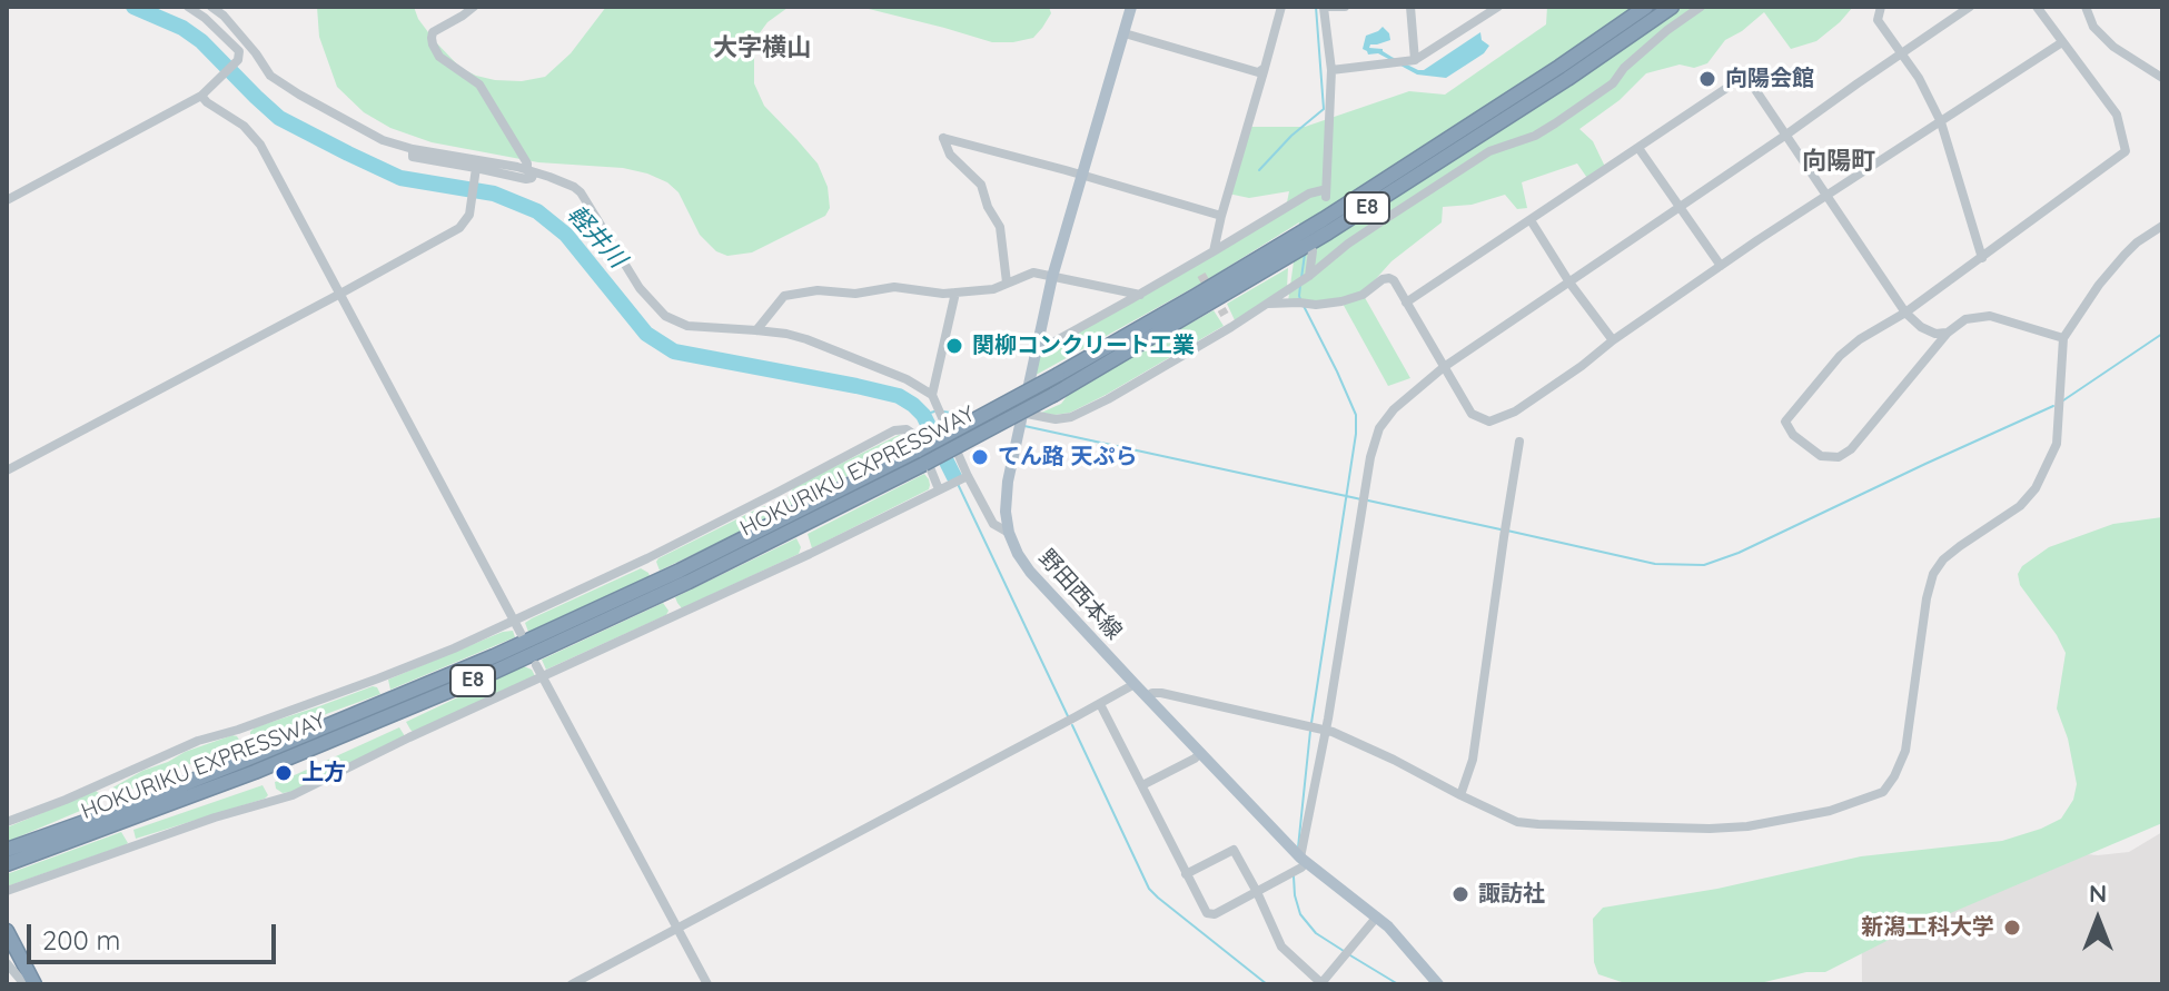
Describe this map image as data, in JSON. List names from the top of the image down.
{
  "streets": {
    "highway": ["E8", "HOKURIKU EXPRESSWAY"],
    "main road": ["野田西本線"]
  },
  "districts": ["大字横山", "向陽町"],
  "water": ["軽井川"],
  "places": [
    "向陽会館",
    "関柳コンクリート工業",
    "てん路 天ぷら",
    "上方",
    "諏訪社",
    "新潟工科大学"
  ],
  "scale_bar": "200 m",
  "north": "top"
}
